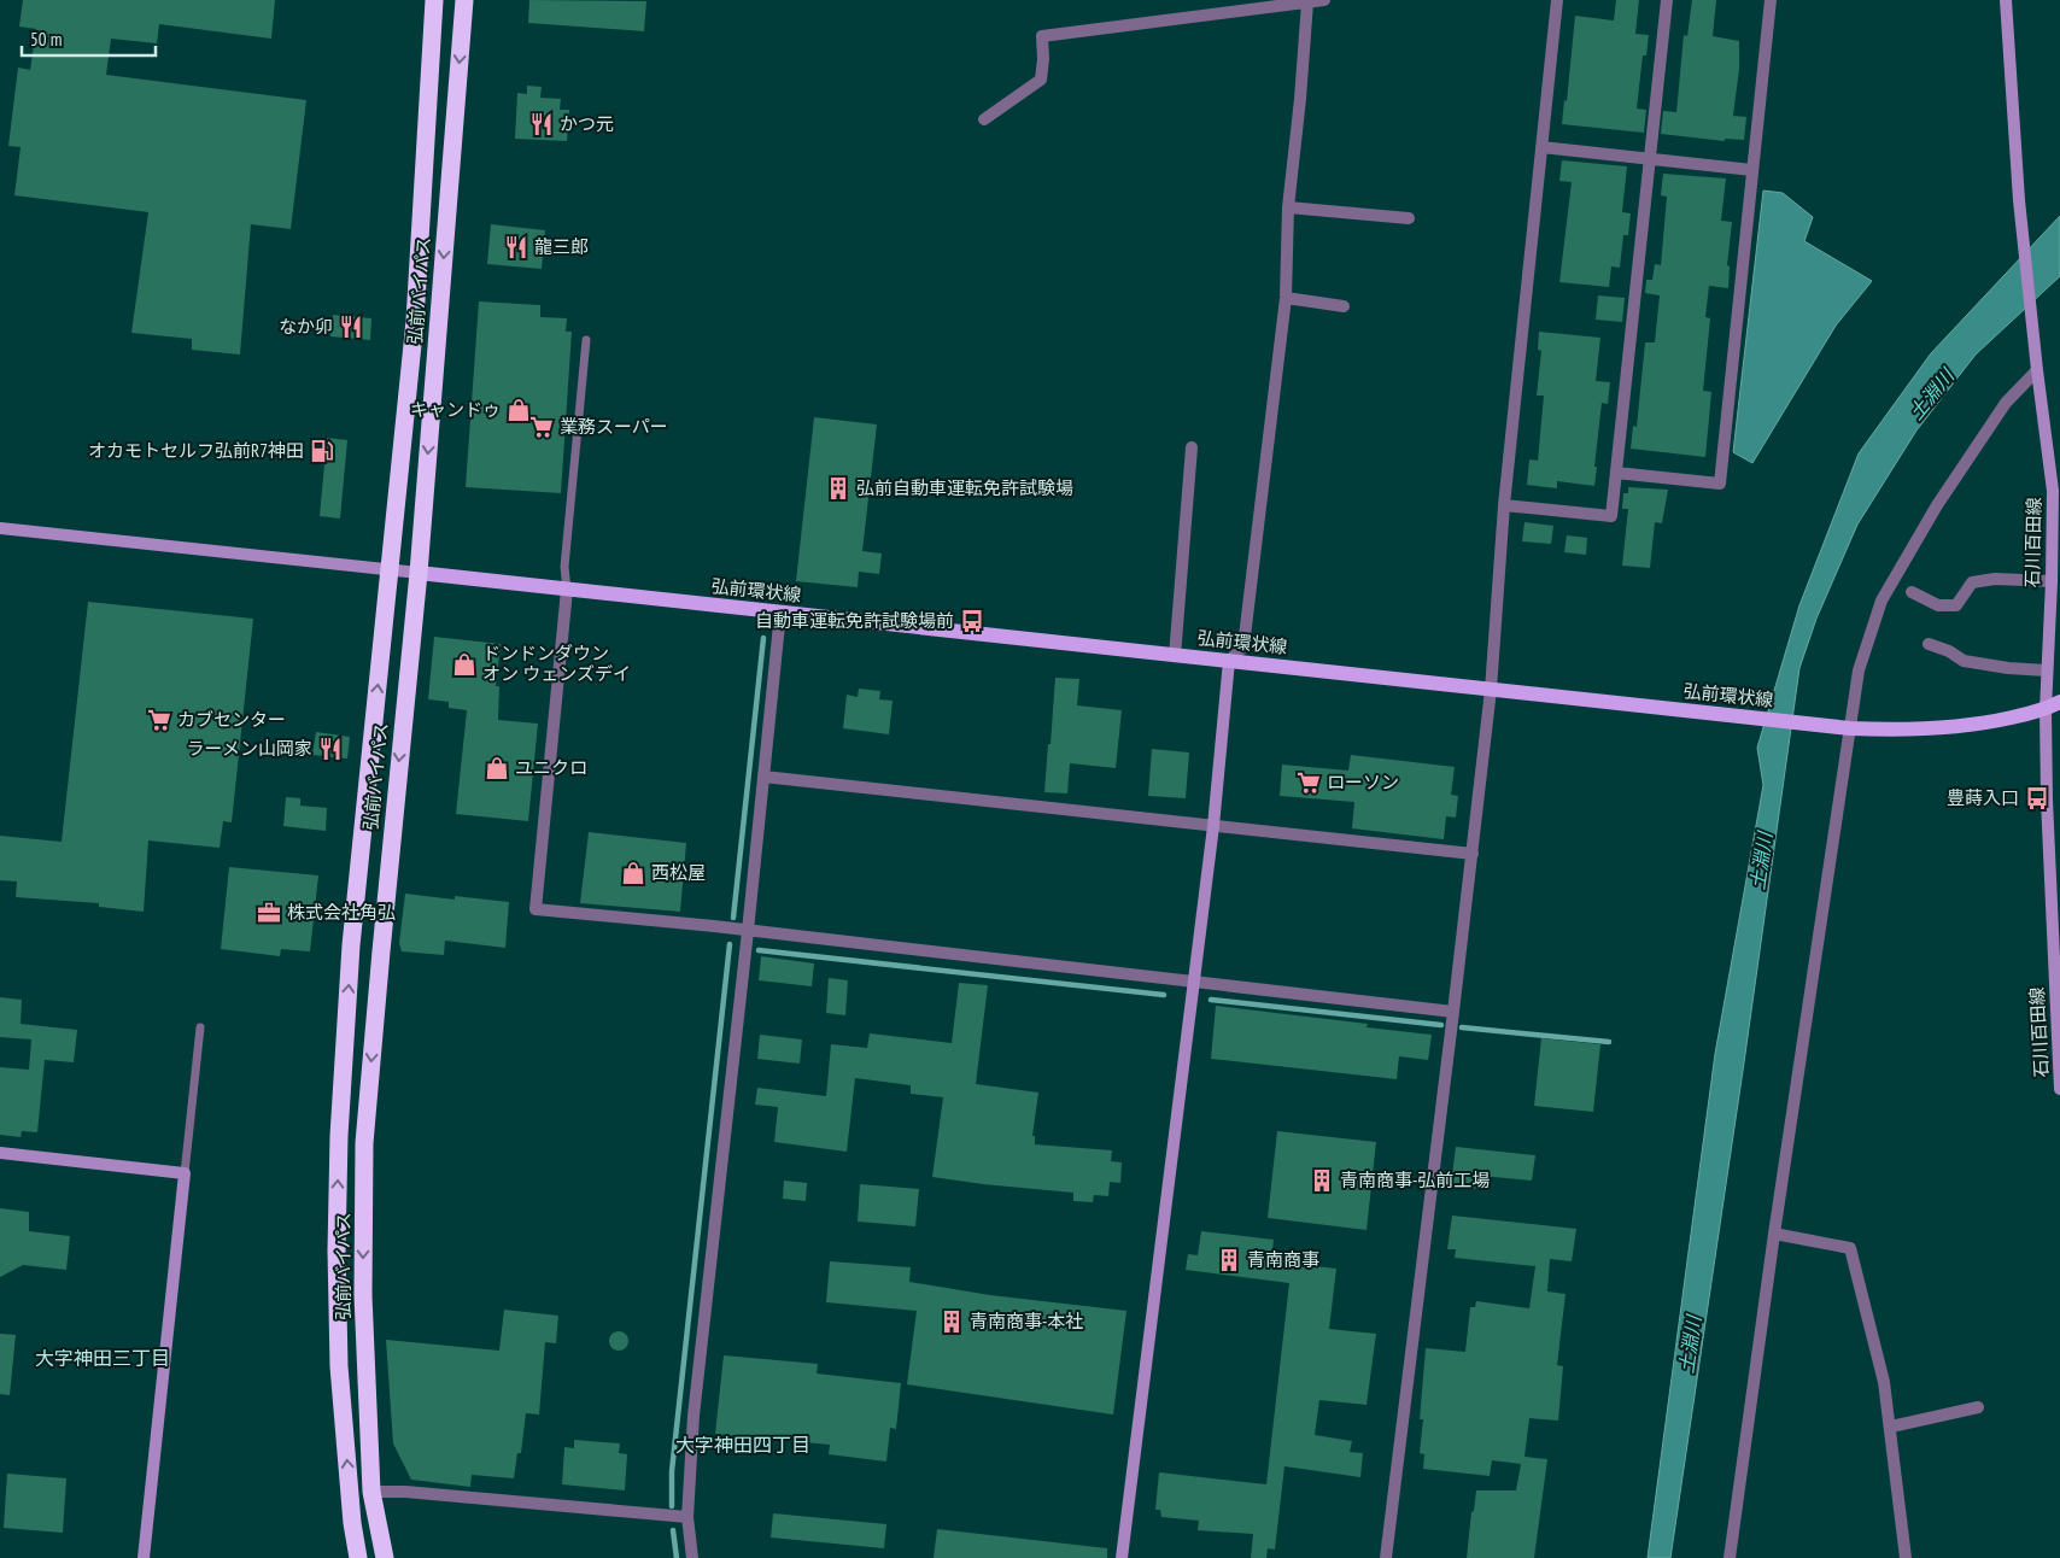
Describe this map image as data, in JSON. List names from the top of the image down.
{
  "streets": {
    "highway": ["弘前バイパス"],
    "main road": ["弘前環状線"],
    "street": ["石川百田線"]
  },
  "crossings": [
    ["弘前バイパス", "弘前環状線"],
    ["石川百田線", "弘前環状線"]
  ],
  "districts": ["大字神田三丁目", "大字神田四丁目"],
  "water": ["土淵川"],
  "places": {
    "restaurant": [
      "かつ元",
      "龍三郎",
      "なか卯",
      "ラーメン山岡家"
    ],
    "shop": [
      "キャンドゥ",
      "ドンドンダウン オン ウェンズデイ",
      "ユニクロ",
      "西松屋"
    ],
    "supermarket": ["業務スーパー", "カブセンター", "ローソン"],
    "fuel station": ["オカモトセルフ弘前R7神田"],
    "building": [
      "弘前自動車運転免許試験場",
      "青南商事-弘前工場",
      "青南商事",
      "青南商事-本社"
    ],
    "bus stop": ["自動車運転免許試験場前", "豊蒔入口"],
    "office": ["株式会社角弘"]
  },
  "scale_bar": "50 m"
}
